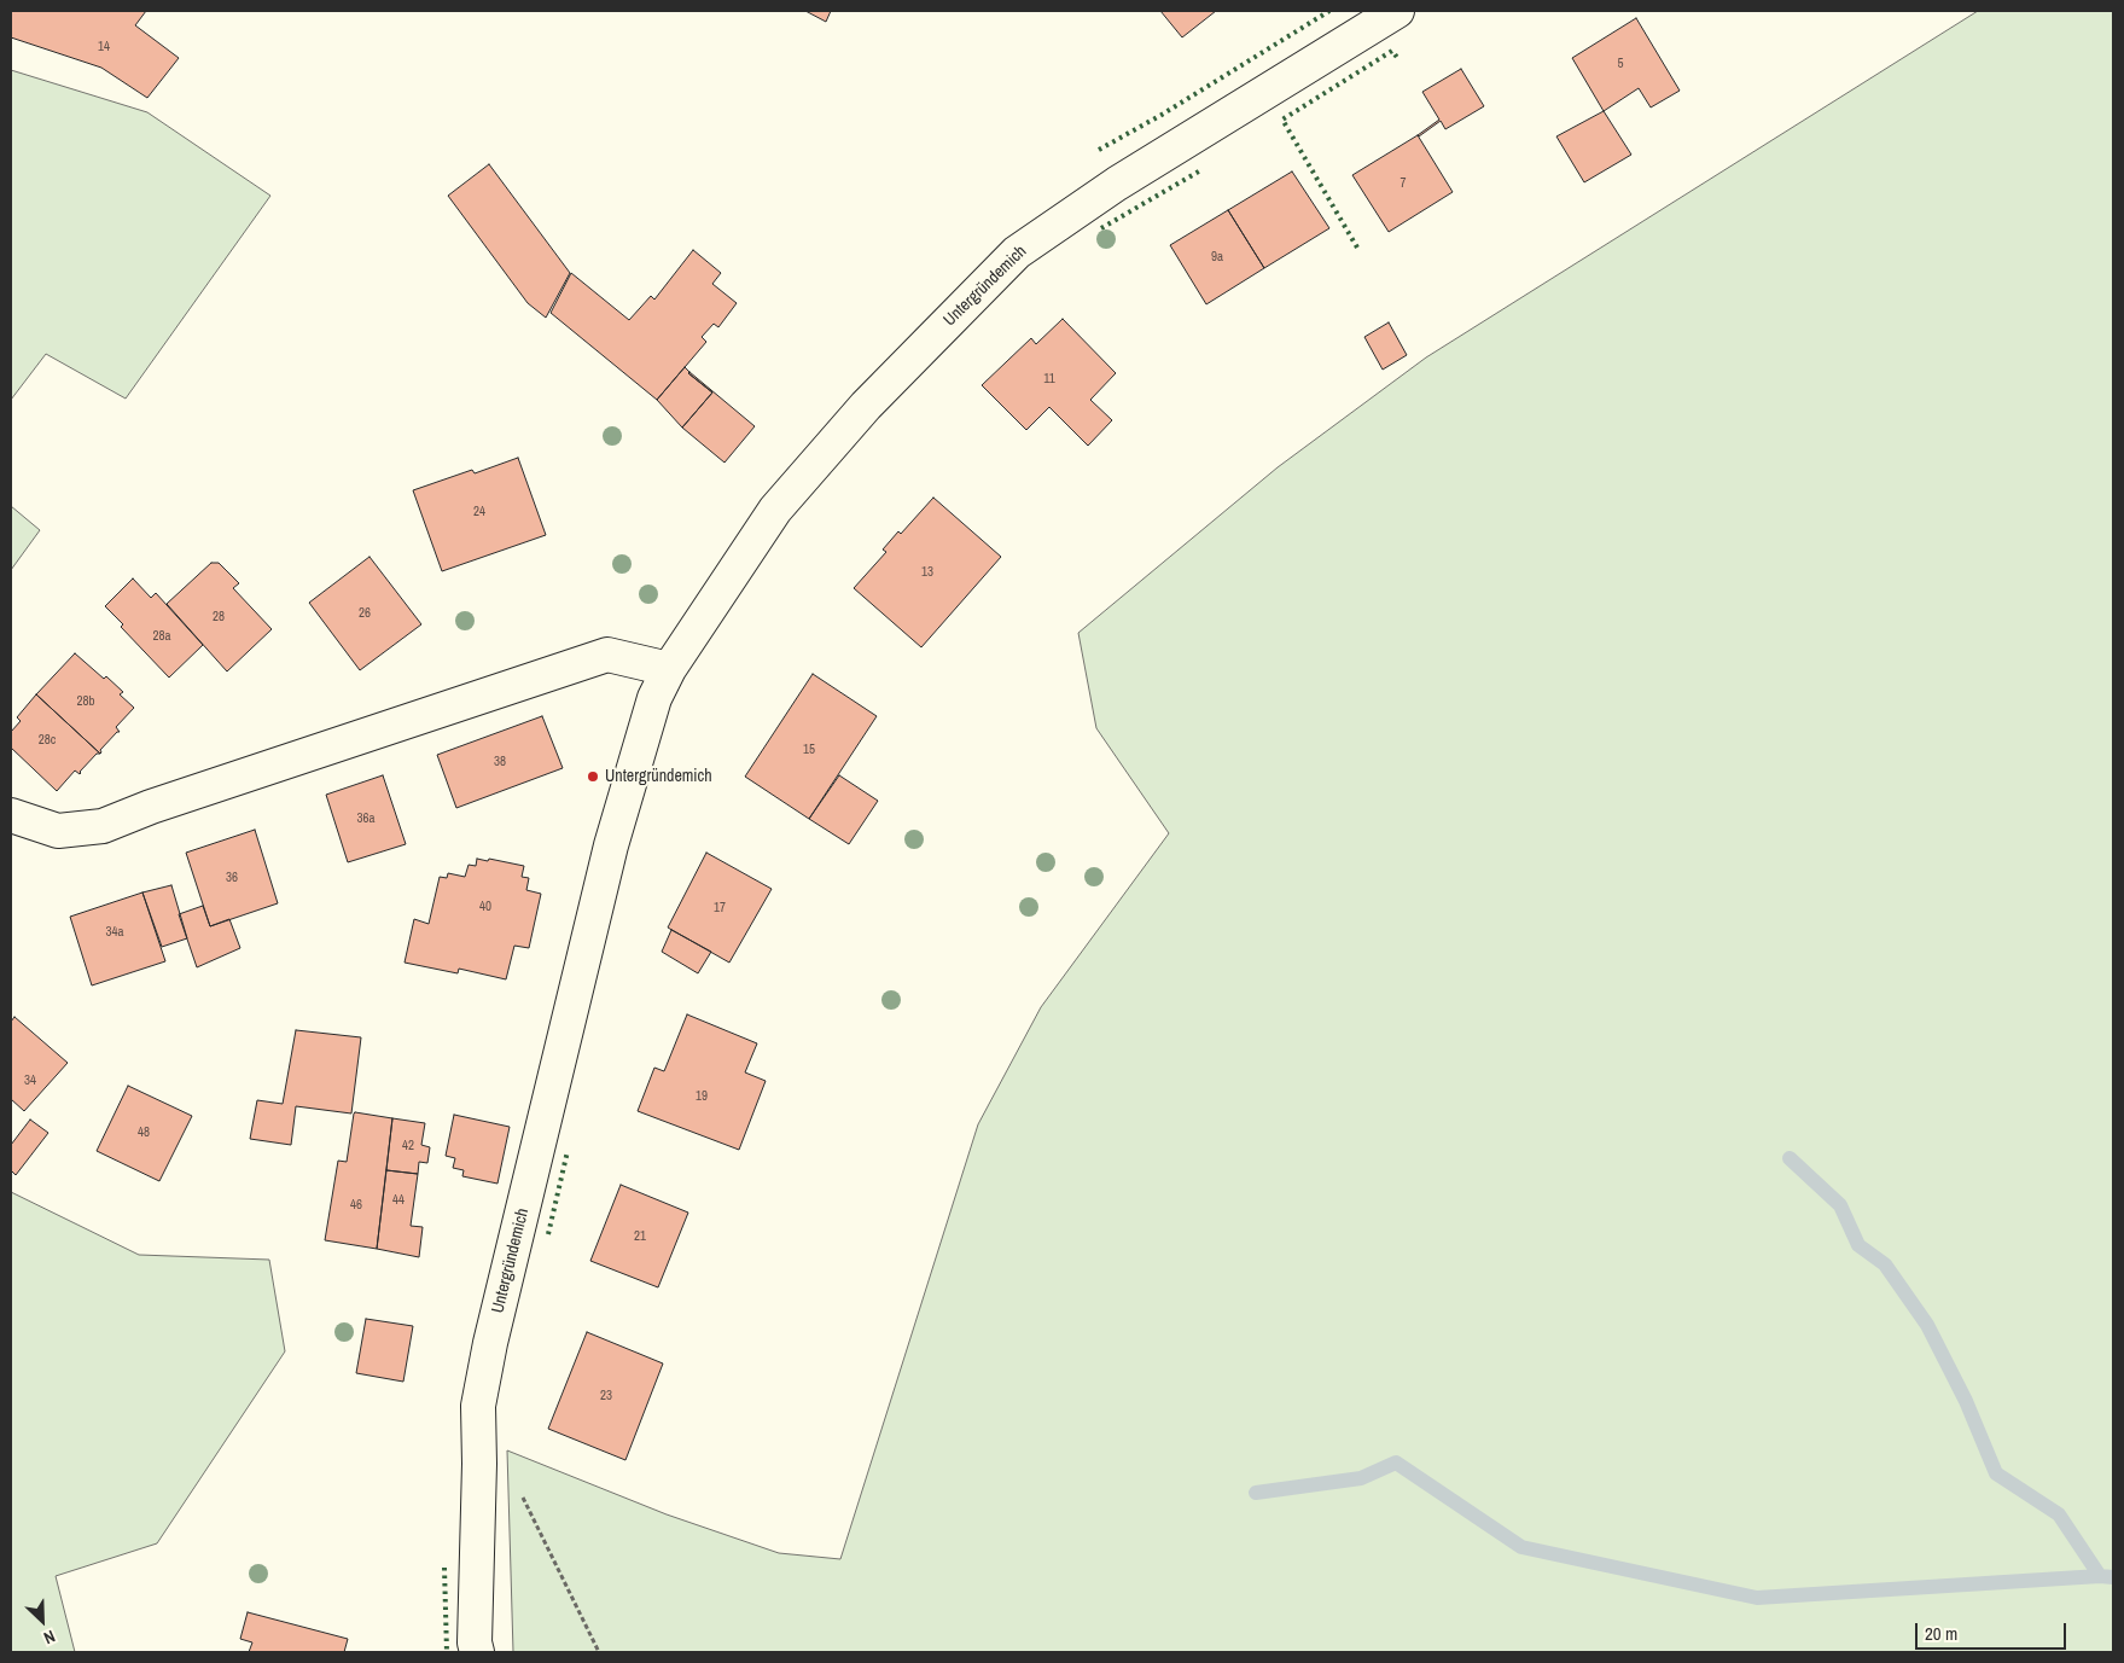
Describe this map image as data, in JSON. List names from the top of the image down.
{
  "streets": {
    "street": ["Untergründemich"]
  },
  "places": ["Untergründemich"],
  "house_numbers": [
    "14",
    "5",
    "7",
    "9a",
    "11",
    "24",
    "13",
    "26",
    "28",
    "28a",
    "28b",
    "28c",
    "15",
    "38",
    "36a",
    "36",
    "40",
    "17",
    "34a",
    "34",
    "19",
    "48",
    "42",
    "44",
    "46",
    "21",
    "23"
  ],
  "scale_bar": "20 m",
  "north": "bottom right"
}
